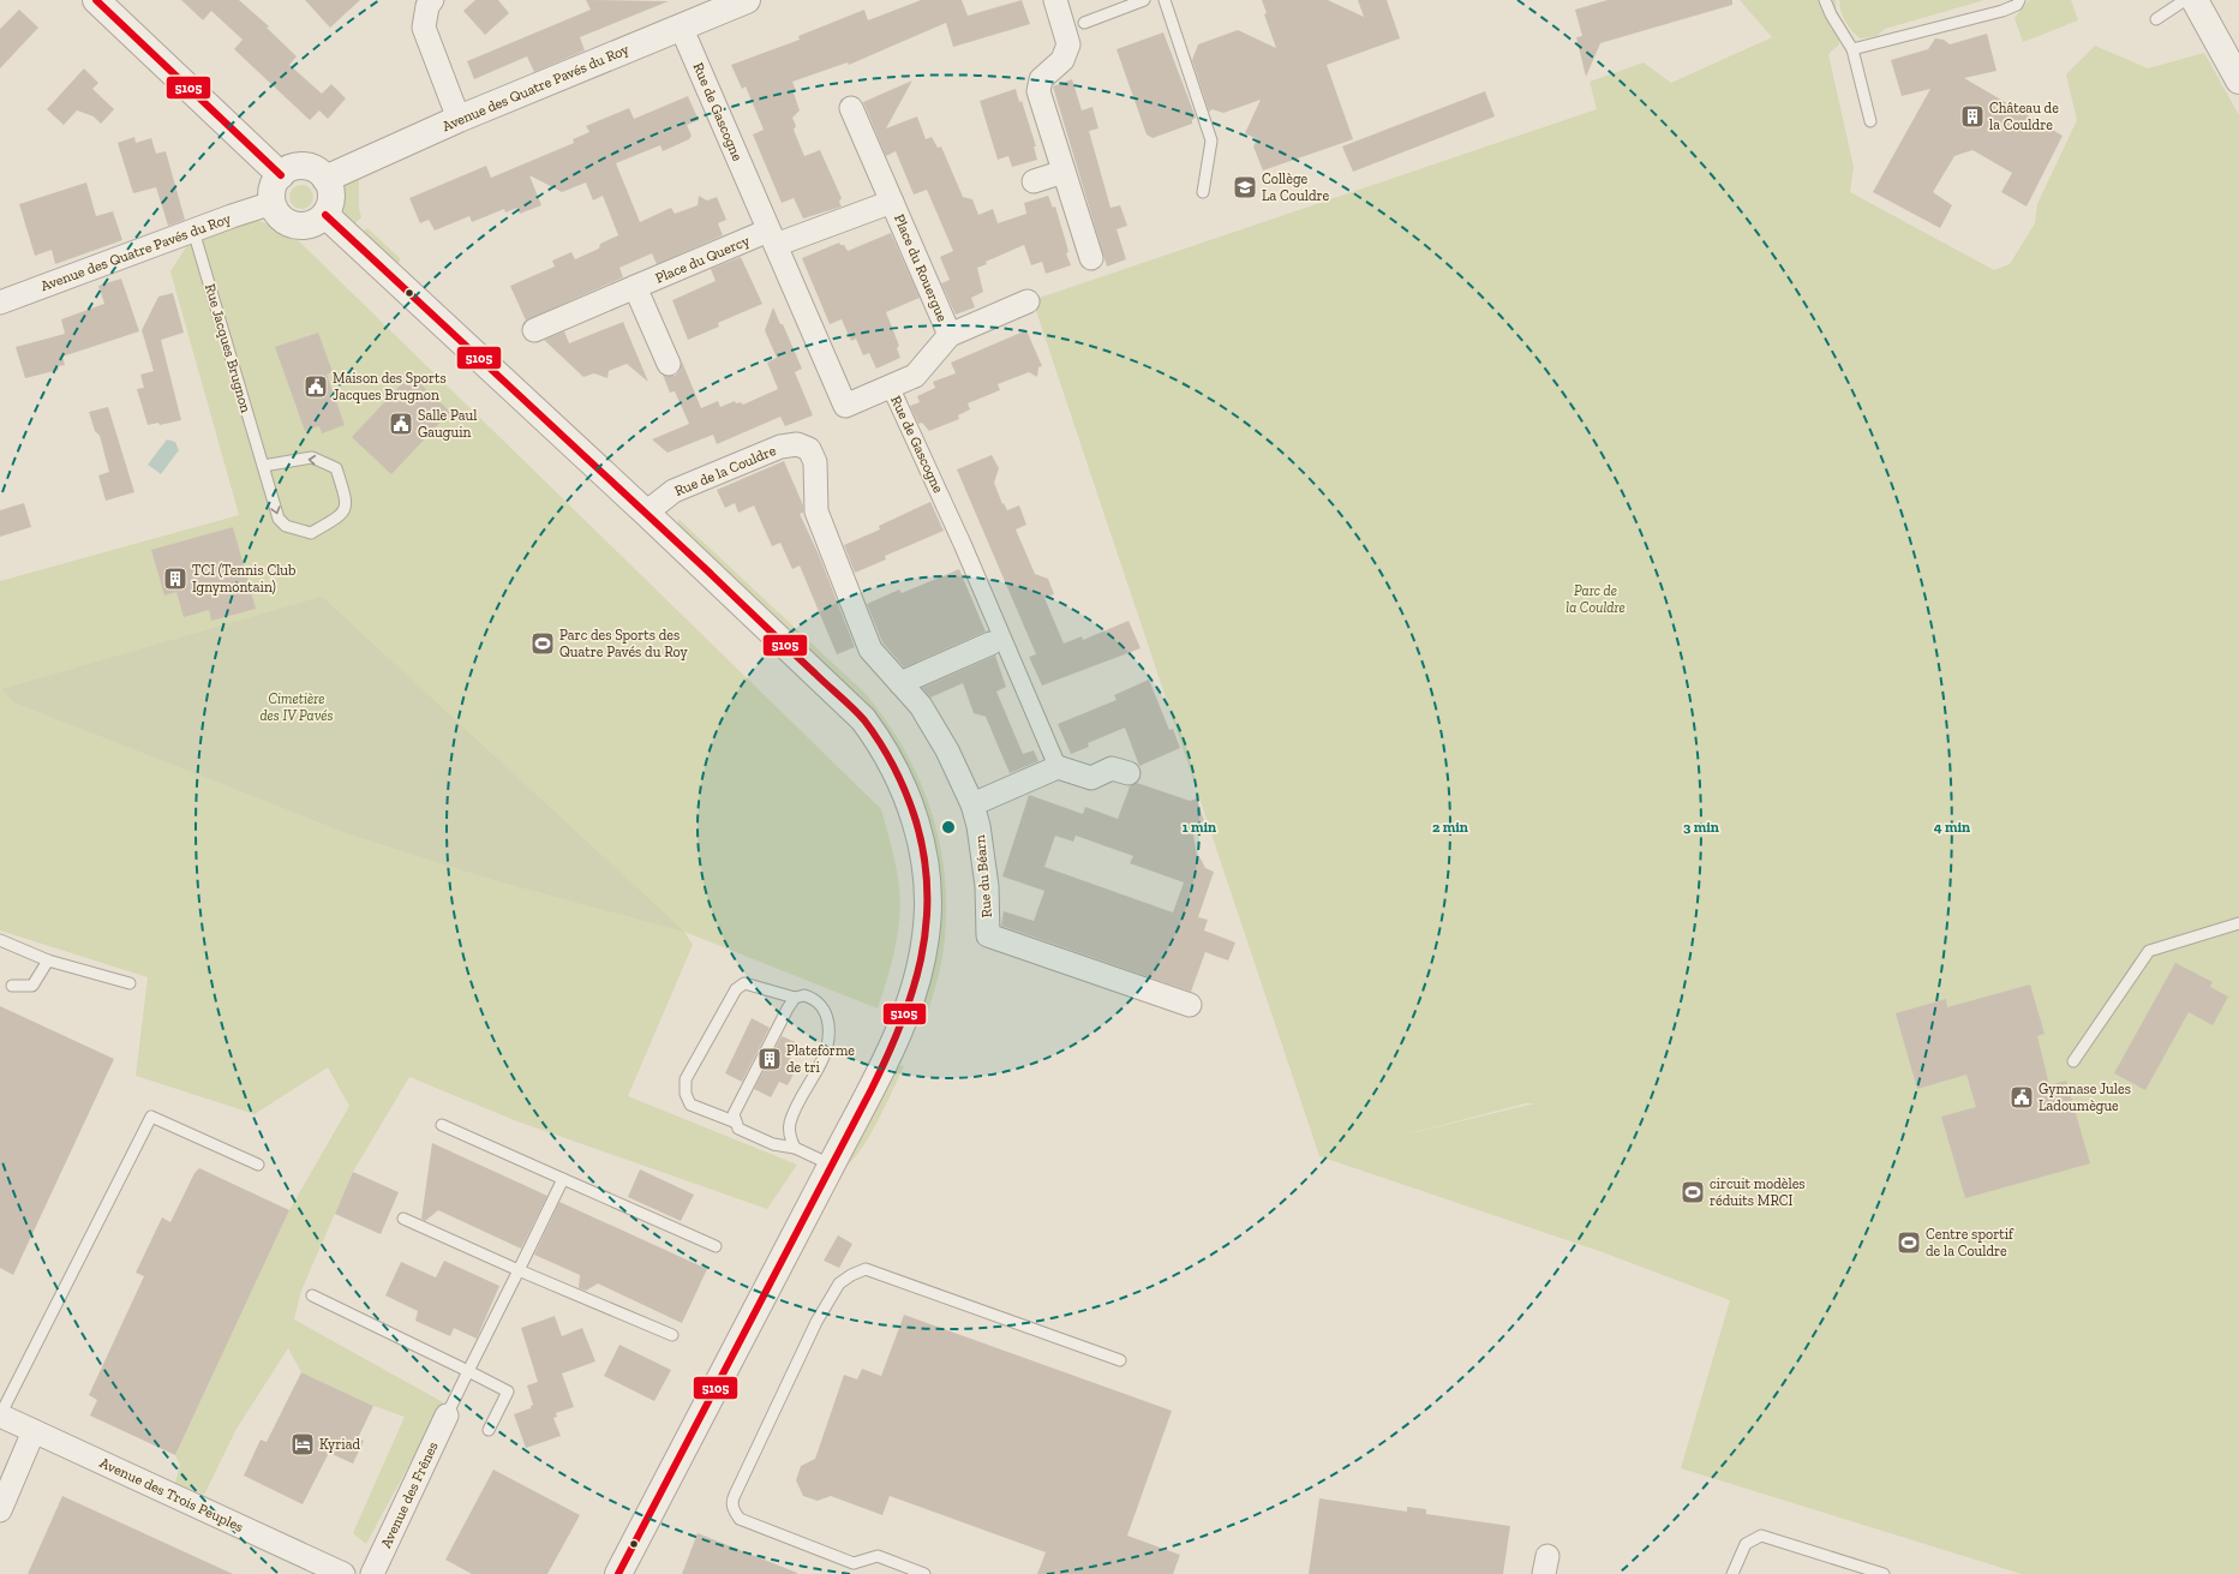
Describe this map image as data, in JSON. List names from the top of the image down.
{
  "streets": {
    "street": [
      "Avenue des Quatre Pavés du Roy",
      "Rue de Gascogne",
      "Place du Quercy",
      "Place du Rouergue",
      "Rue de la Couldre",
      "Rue du Béarn",
      "Avenue des Trois Peuples",
      "Avenue des Frênes"
    ],
    "lane": ["Rue Jacques Brugnon"]
  },
  "crossings": [
    ["Avenue des Quatre Pavés du Roy", "Rue de Gascogne"],
    ["Avenue des Quatre Pavés du Roy", "Rue Jacques Brugnon"],
    ["Rue de Gascogne", "Place du Quercy"],
    ["Rue de Gascogne", "Place du Rouergue"],
    ["Place du Quercy", "Place du Rouergue"],
    ["Rue de la Couldre", "Rue du Béarn"]
  ],
  "parks": ["Parc de la Couldre", "Cimetière des IV Pavés"],
  "places": {
    "building": ["Château de la Couldre", "TCI (Tennis Club Ignymontain)", "Plateforme de tri"],
    "school or university": ["Collège La Couldre"],
    "public building": ["Maison des Sports Jacques Brugnon", "Salle Paul Gauguin", "Gymnase Jules Ladoumègue"],
    "sports": ["Parc des Sports des Quatre Pavés du Roy", "circuit modèles réduits MRCI", "Centre sportif de la Couldre"],
    "hotel": ["Kyriad"]
  },
  "lines": ["transit line 5105"],
  "rings": [
    "1 min",
    "2 min",
    "3 min",
    "4 min"
  ]
}
